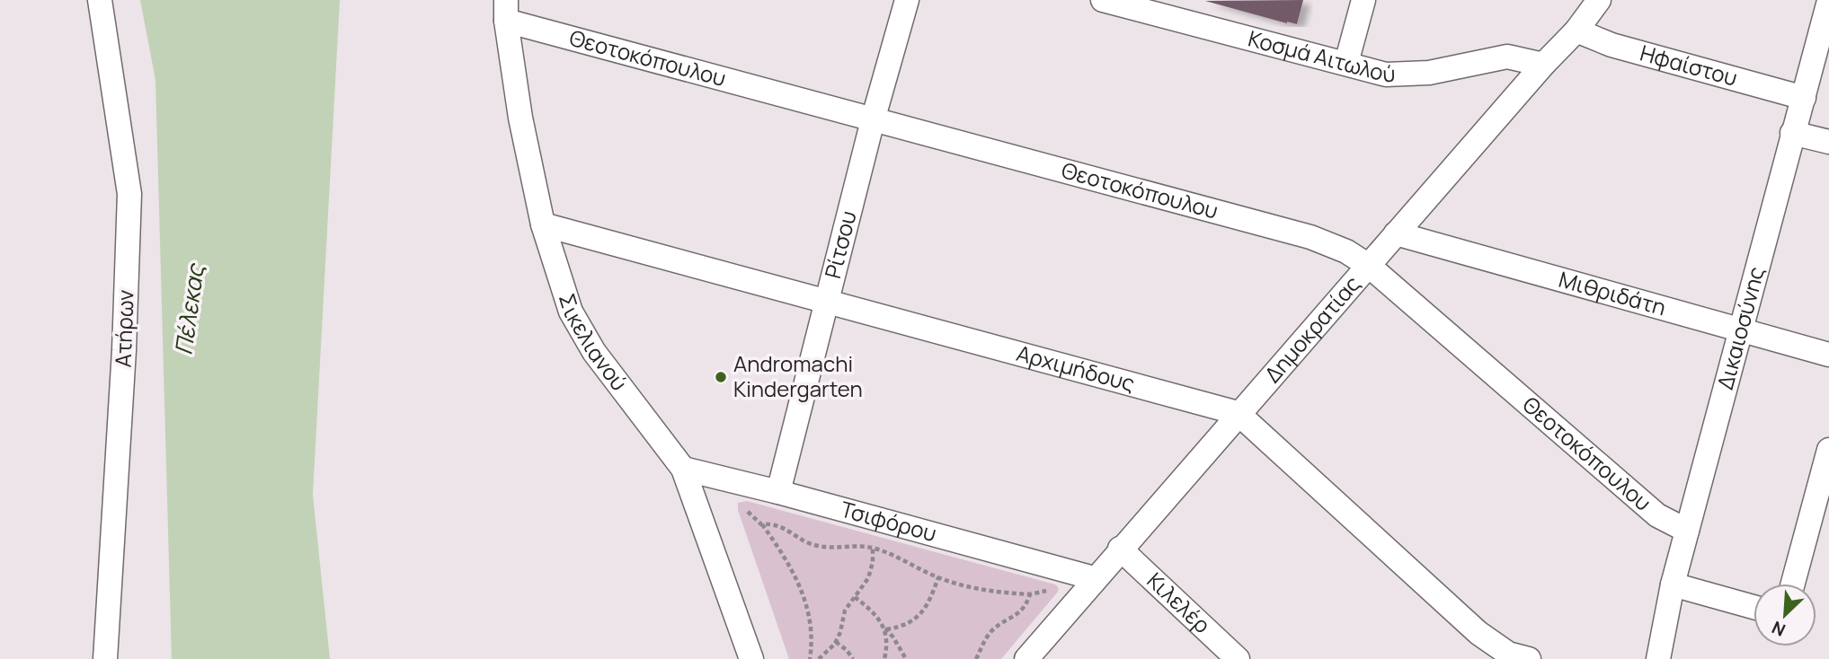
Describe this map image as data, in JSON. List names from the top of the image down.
{
  "streets": {
    "street": [
      "Κοσμά Αιτωλού",
      "Θεοτοκόπουλου",
      "Ηφαίστου",
      "Ρίτσου",
      "Μιθριδάτη",
      "Ατήρων",
      "Δημοκρατίας",
      "Δικαιοσύνης",
      "Σικελιανού",
      "Αρχιμήδους",
      "Τσιφόρου",
      "Κιλελέρ"
    ]
  },
  "crossings": [
    ["Κοσμά Αιτωλού", "Δημοκρατίας"],
    ["Θεοτοκόπουλου", "Ρίτσου"],
    ["Θεοτοκόπουλου", "Δημοκρατίας"],
    ["Θεοτοκόπουλου", "Δικαιοσύνης"],
    ["Θεοτοκόπουλου", "Σικελιανού"],
    ["Ηφαίστου", "Δημοκρατίας"],
    ["Ηφαίστου", "Δικαιοσύνης"],
    ["Ρίτσου", "Αρχιμήδους"],
    ["Ρίτσου", "Τσιφόρου"],
    ["Μιθριδάτη", "Δημοκρατίας"],
    ["Μιθριδάτη", "Δικαιοσύνης"],
    ["Δημοκρατίας", "Αρχιμήδους"],
    ["Δημοκρατίας", "Τσιφόρου"],
    ["Δημοκρατίας", "Κιλελέρ"],
    ["Σικελιανού", "Αρχιμήδους"],
    ["Σικελιανού", "Τσιφόρου"]
  ],
  "water": ["Πέλεκας"],
  "places": ["Andromachi Kindergarten"],
  "north": "bottom left"
}
